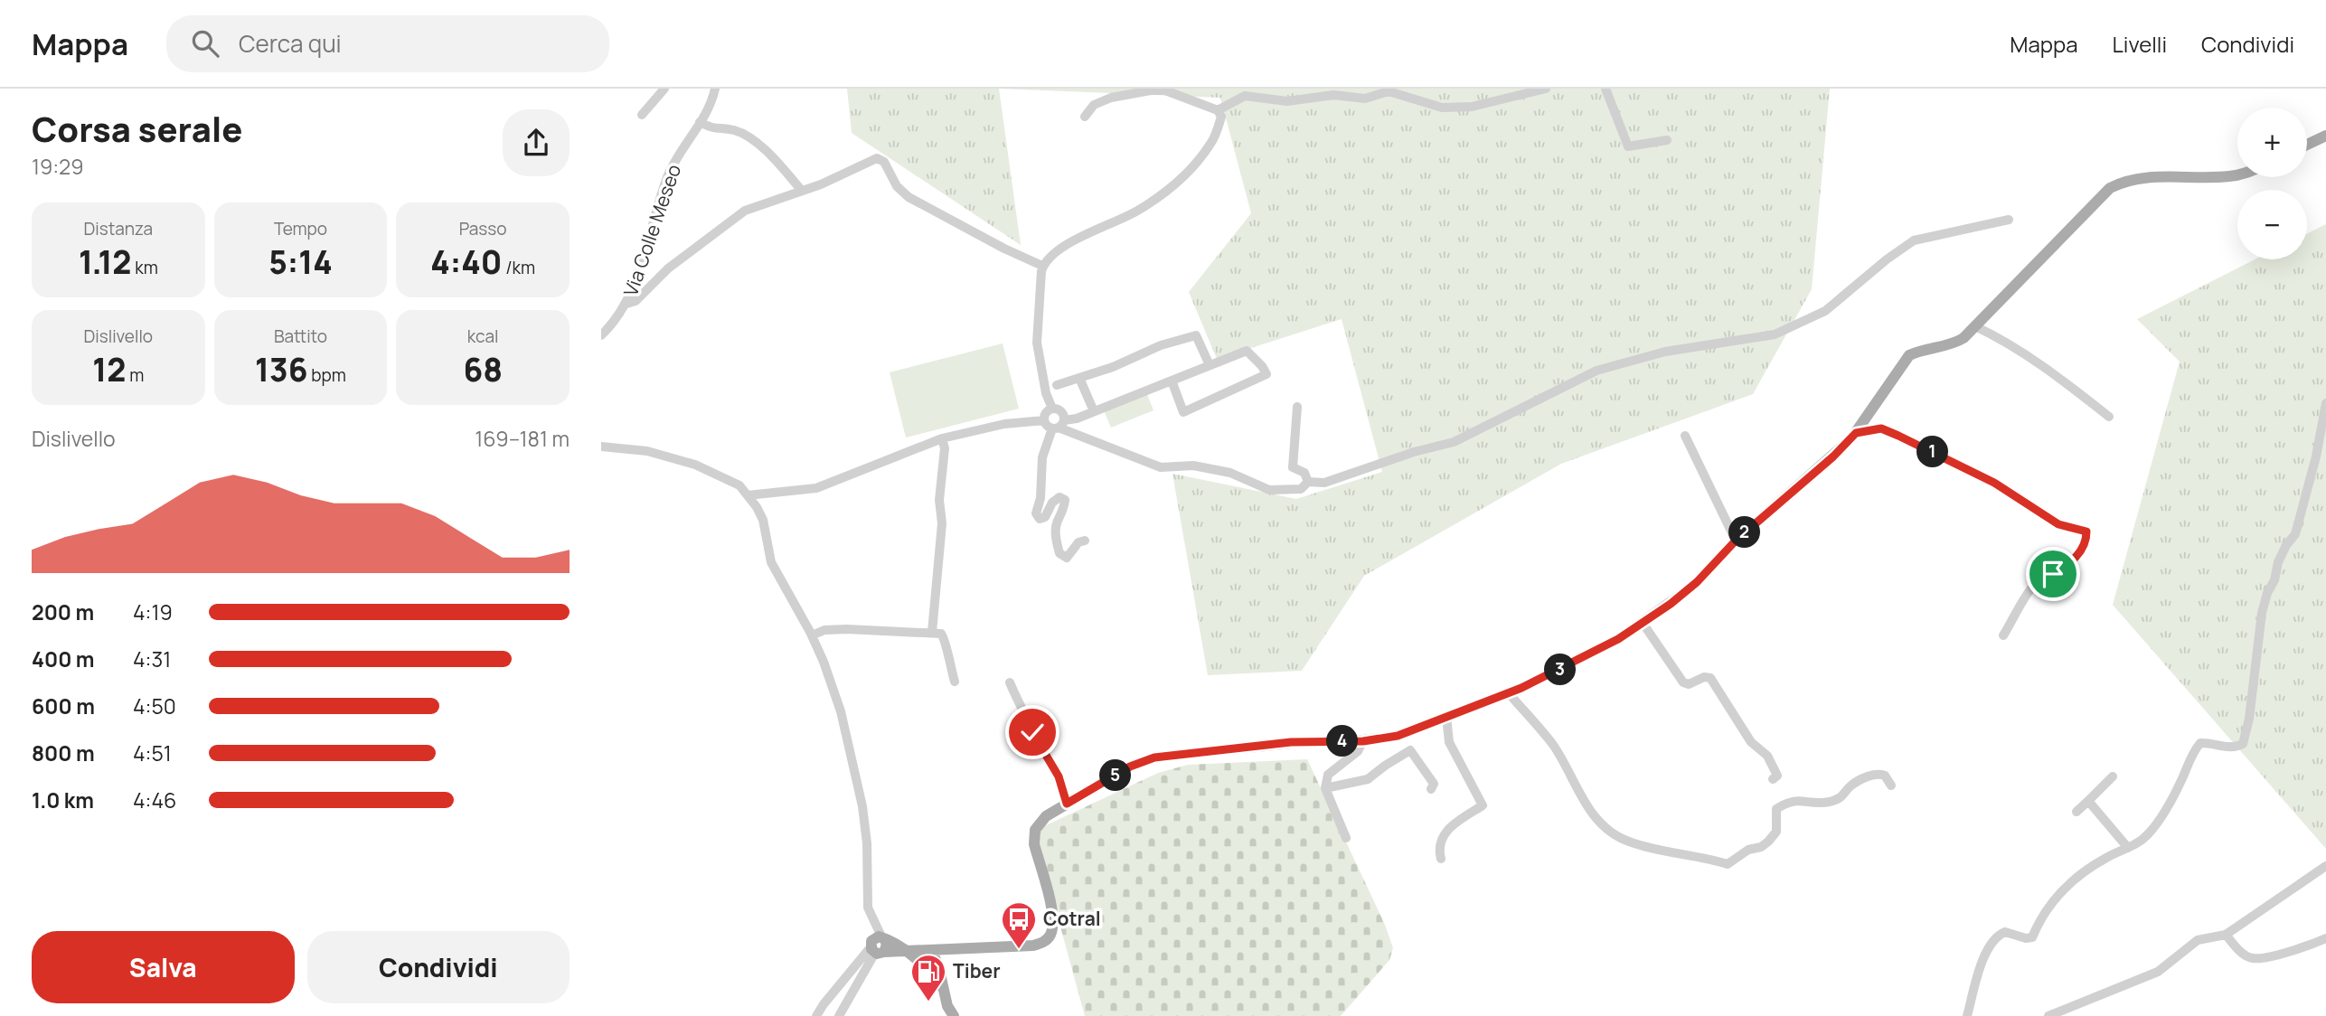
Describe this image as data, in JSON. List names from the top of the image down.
{
  "streets": {
    "street": ["Via Colle Meseo"]
  },
  "places": {
    "bus stop": ["Cotral"],
    "fuel station": ["Tiber"]
  },
  "page": {
    "header": "Mappa",
    "search": "Cerca qui",
    "nav": ["Mappa", "Livelli", "Condividi"],
    "heading": ["Corsa serale", "19:29"],
    "map_buttons": ["+", "−"],
    "stats": [
      ["Distanza", "1.12 km"],
      ["Tempo", "5:14"],
      ["Passo", "4:40 /km"],
      ["Dislivello", "12 m"],
      ["Battito", "136 bpm"],
      ["kcal", "68"]
    ],
    "chart": ["Dislivello", "169–181 m"],
    "pins": [
      "1",
      "2",
      "3",
      "4",
      "5"
    ],
    "list": [
      {
        "name": "200 m",
        "note": "4:19"
      },
      {
        "name": "400 m",
        "note": "4:31"
      },
      {
        "name": "600 m",
        "note": "4:50"
      },
      {
        "name": "800 m",
        "note": "4:51"
      },
      {
        "name": "1.0 km",
        "note": "4:46"
      }
    ],
    "buttons": ["Salva", "Condividi"]
  }
}
